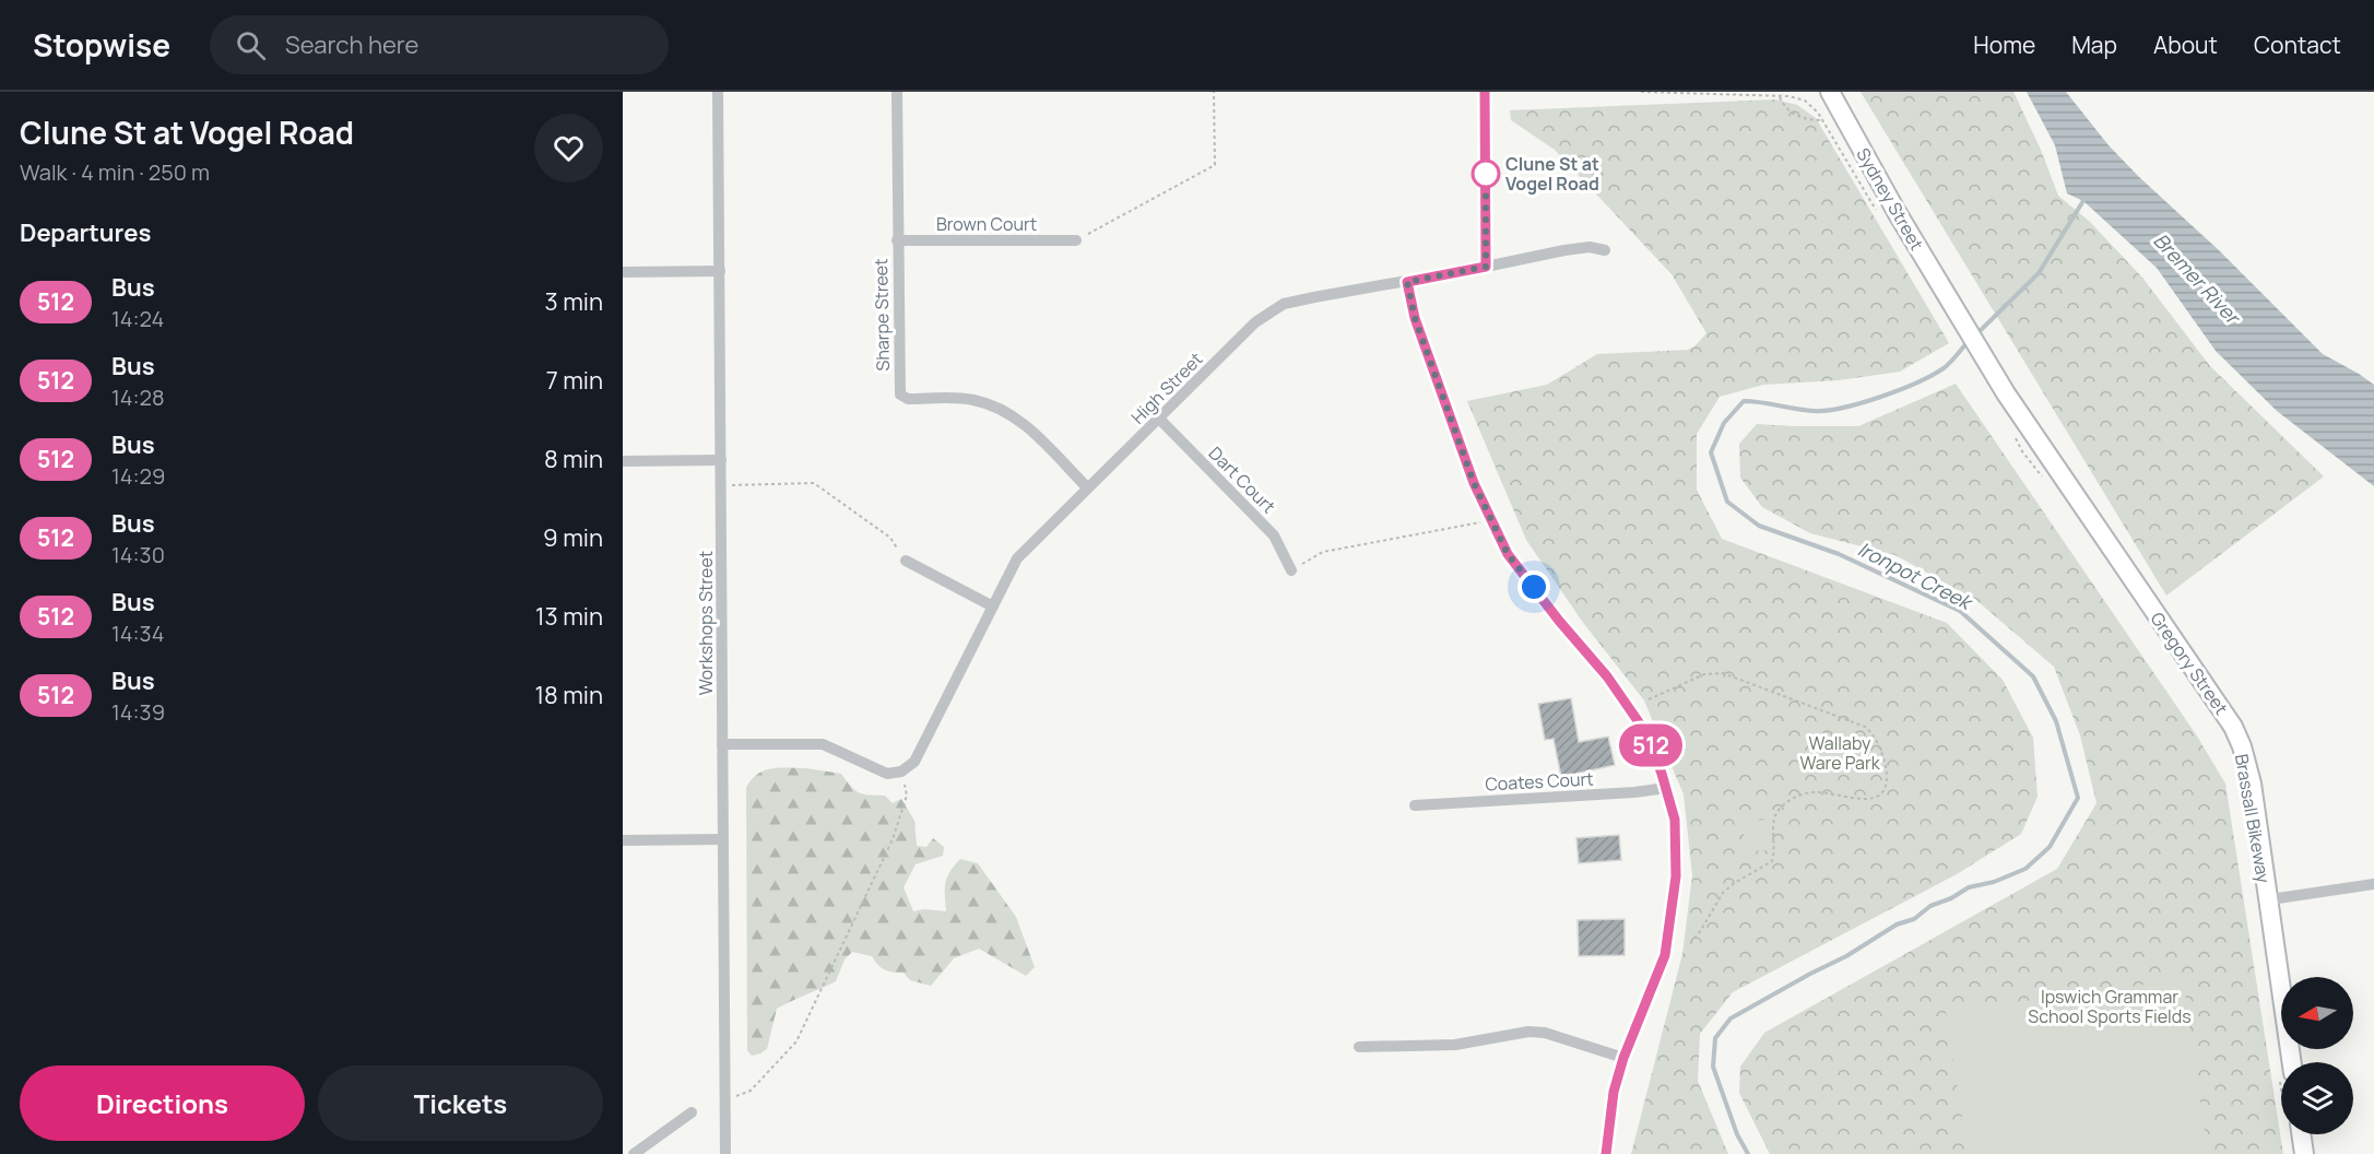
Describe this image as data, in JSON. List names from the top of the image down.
{
  "streets": {
    "main road": ["Sydney Street", "Gregory Street"],
    "street": [
      "Brown Court",
      "Sharpe Street",
      "High Street",
      "Dart Court",
      "Workshops Street",
      "Coates Court"
    ]
  },
  "crossings": [
    ["Sydney Street", "Gregory Street"],
    ["Brown Court", "Sharpe Street"],
    ["Sharpe Street", "High Street"],
    ["High Street", "Dart Court"]
  ],
  "water": ["Bremer River", "Ironpot Creek"],
  "parks": ["Wallaby Ware Park", "Ipswich Grammar School Sports Fields"],
  "places": ["Clune St at Vogel Road"],
  "lines": ["bus line 512"],
  "north": "left",
  "page": {
    "header": "Stopwise",
    "search": "Search here",
    "nav": [
      "Home",
      "Map",
      "About",
      "Contact"
    ],
    "heading": [
      ["Clune St at Vogel Road", "Walk · 4 min · 250 m"],
      "Departures"
    ],
    "on_map": "512",
    "list": [
      {
        "mark": "512",
        "name": "Bus",
        "note": "14:24",
        "value": "3 min"
      },
      {
        "mark": "512",
        "name": "Bus",
        "note": "14:28",
        "value": "7 min"
      },
      {
        "mark": "512",
        "name": "Bus",
        "note": "14:29",
        "value": "8 min"
      },
      {
        "mark": "512",
        "name": "Bus",
        "note": "14:30",
        "value": "9 min"
      },
      {
        "mark": "512",
        "name": "Bus",
        "note": "14:34",
        "value": "13 min"
      },
      {
        "mark": "512",
        "name": "Bus",
        "note": "14:39",
        "value": "18 min"
      }
    ],
    "buttons": ["Directions", "Tickets"]
  }
}
